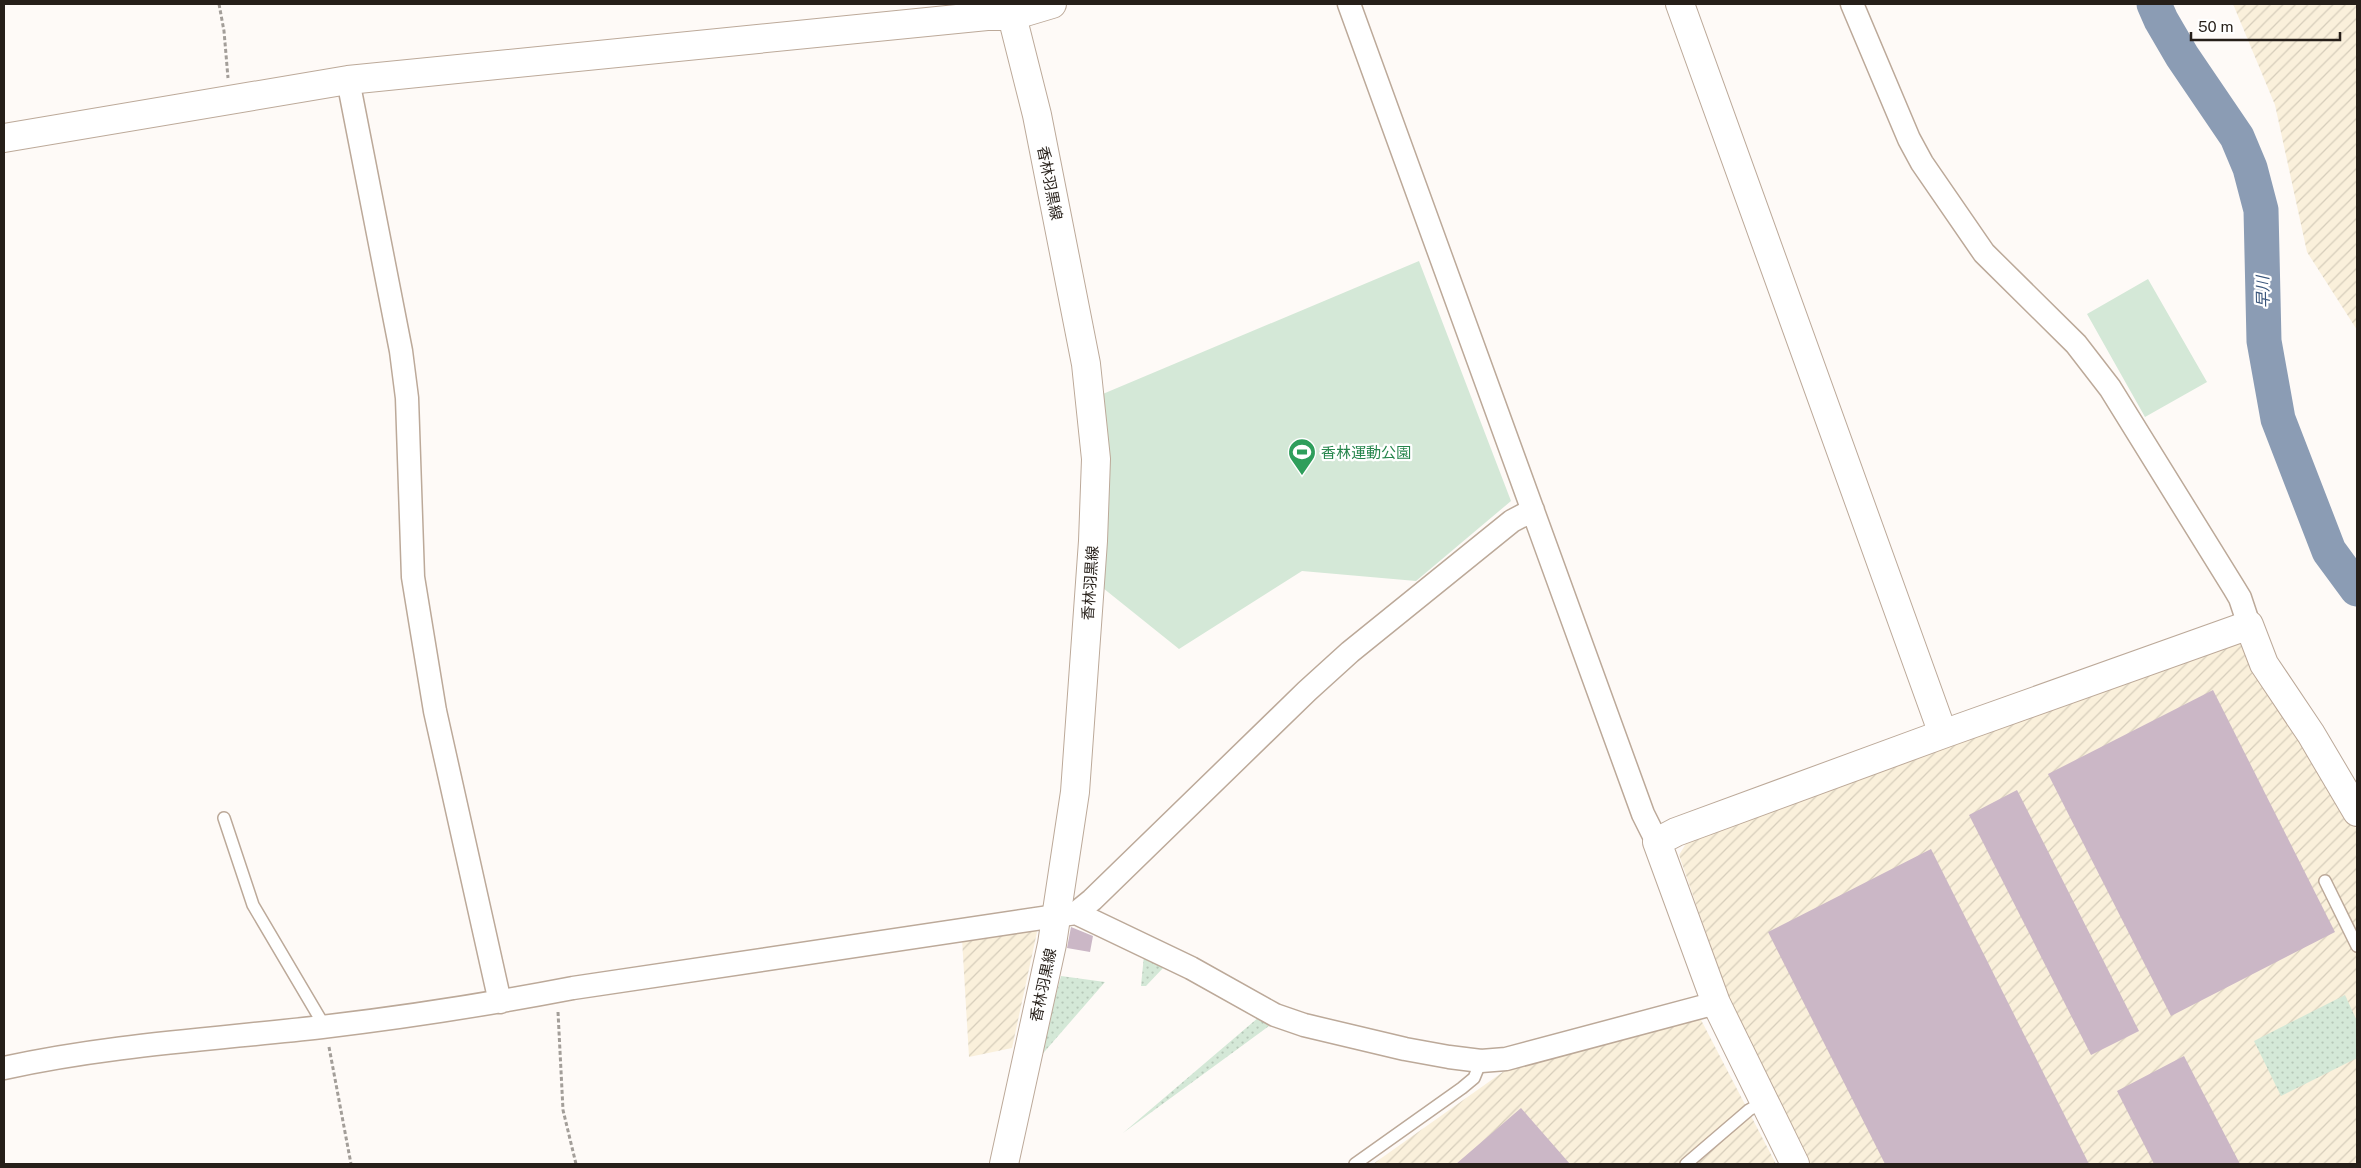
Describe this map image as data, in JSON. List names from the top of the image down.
{
  "streets": {
    "street": ["香林羽黒線"]
  },
  "water": ["早川"],
  "places": {
    "sports": ["香林運動公園"]
  },
  "scale_bar": "50 m"
}
